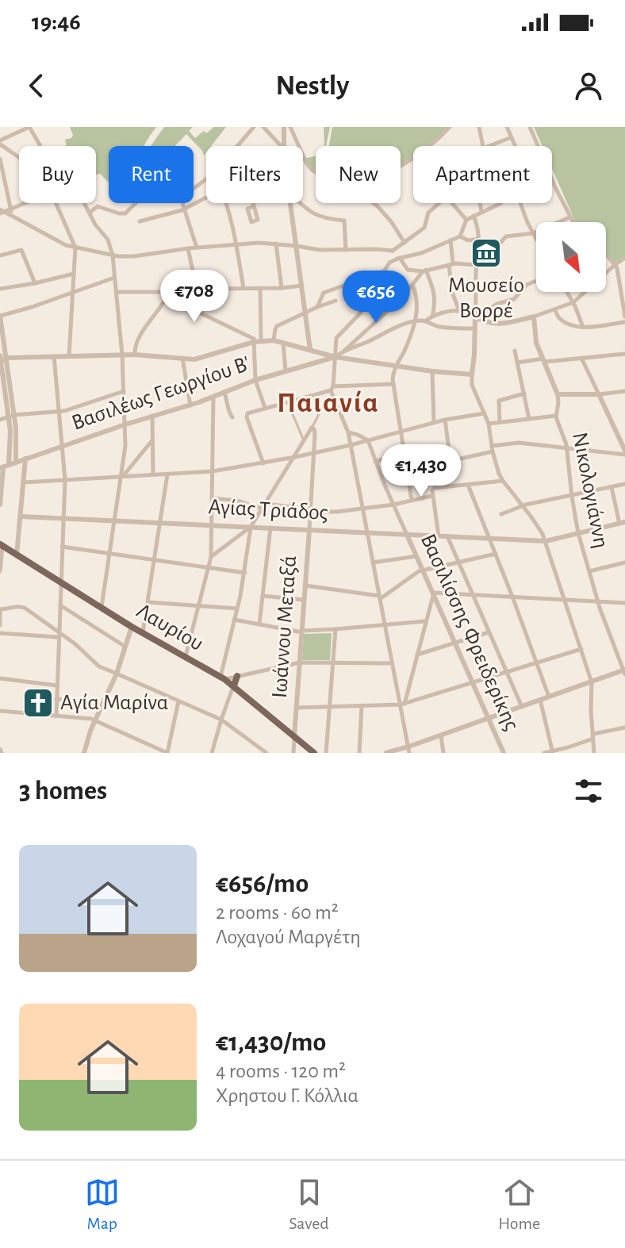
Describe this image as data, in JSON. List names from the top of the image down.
{
  "streets": {
    "main road": ["Λαυρίου"],
    "street": [
      "Βασιλέως Γεωργίου Β'",
      "Νικολογιάννη",
      "Αγίας Τριάδος",
      "Ιωάννου Μεταξά",
      "Βασιλίσσης Φρειδερίκης"
    ]
  },
  "crossings": [
    ["Νικολογιάννη", "Αγίας Τριάδος"],
    ["Αγίας Τριάδος", "Ιωάννου Μεταξά"],
    ["Αγίας Τριάδος", "Βασιλίσσης Φρειδερίκης"],
    ["Ιωάννου Μεταξά", "Λαυρίου"]
  ],
  "districts": ["Παιανία"],
  "places": {
    "museum": ["Μουσείο Βορρέ"],
    "church": ["Αγία Μαρίνα"]
  },
  "north": "bottom right",
  "page": {
    "status": "19:46",
    "header": "Nestly",
    "chip": [
      "Buy",
      "Rent",
      "Filters",
      "New",
      "Apartment"
    ],
    "price": ["€708", "€656", "€1,430"],
    "heading": "3 homes",
    "list": [
      {
        "name": "€656/mo",
        "note": "2 rooms · 60 m² · Λοχαγού Μαργέτη"
      },
      {
        "name": "€1,430/mo",
        "note": "4 rooms · 120 m² · Χρηστου Γ. Κόλλια"
      }
    ],
    "tabs": ["Map", "Saved", "Home"]
  }
}
